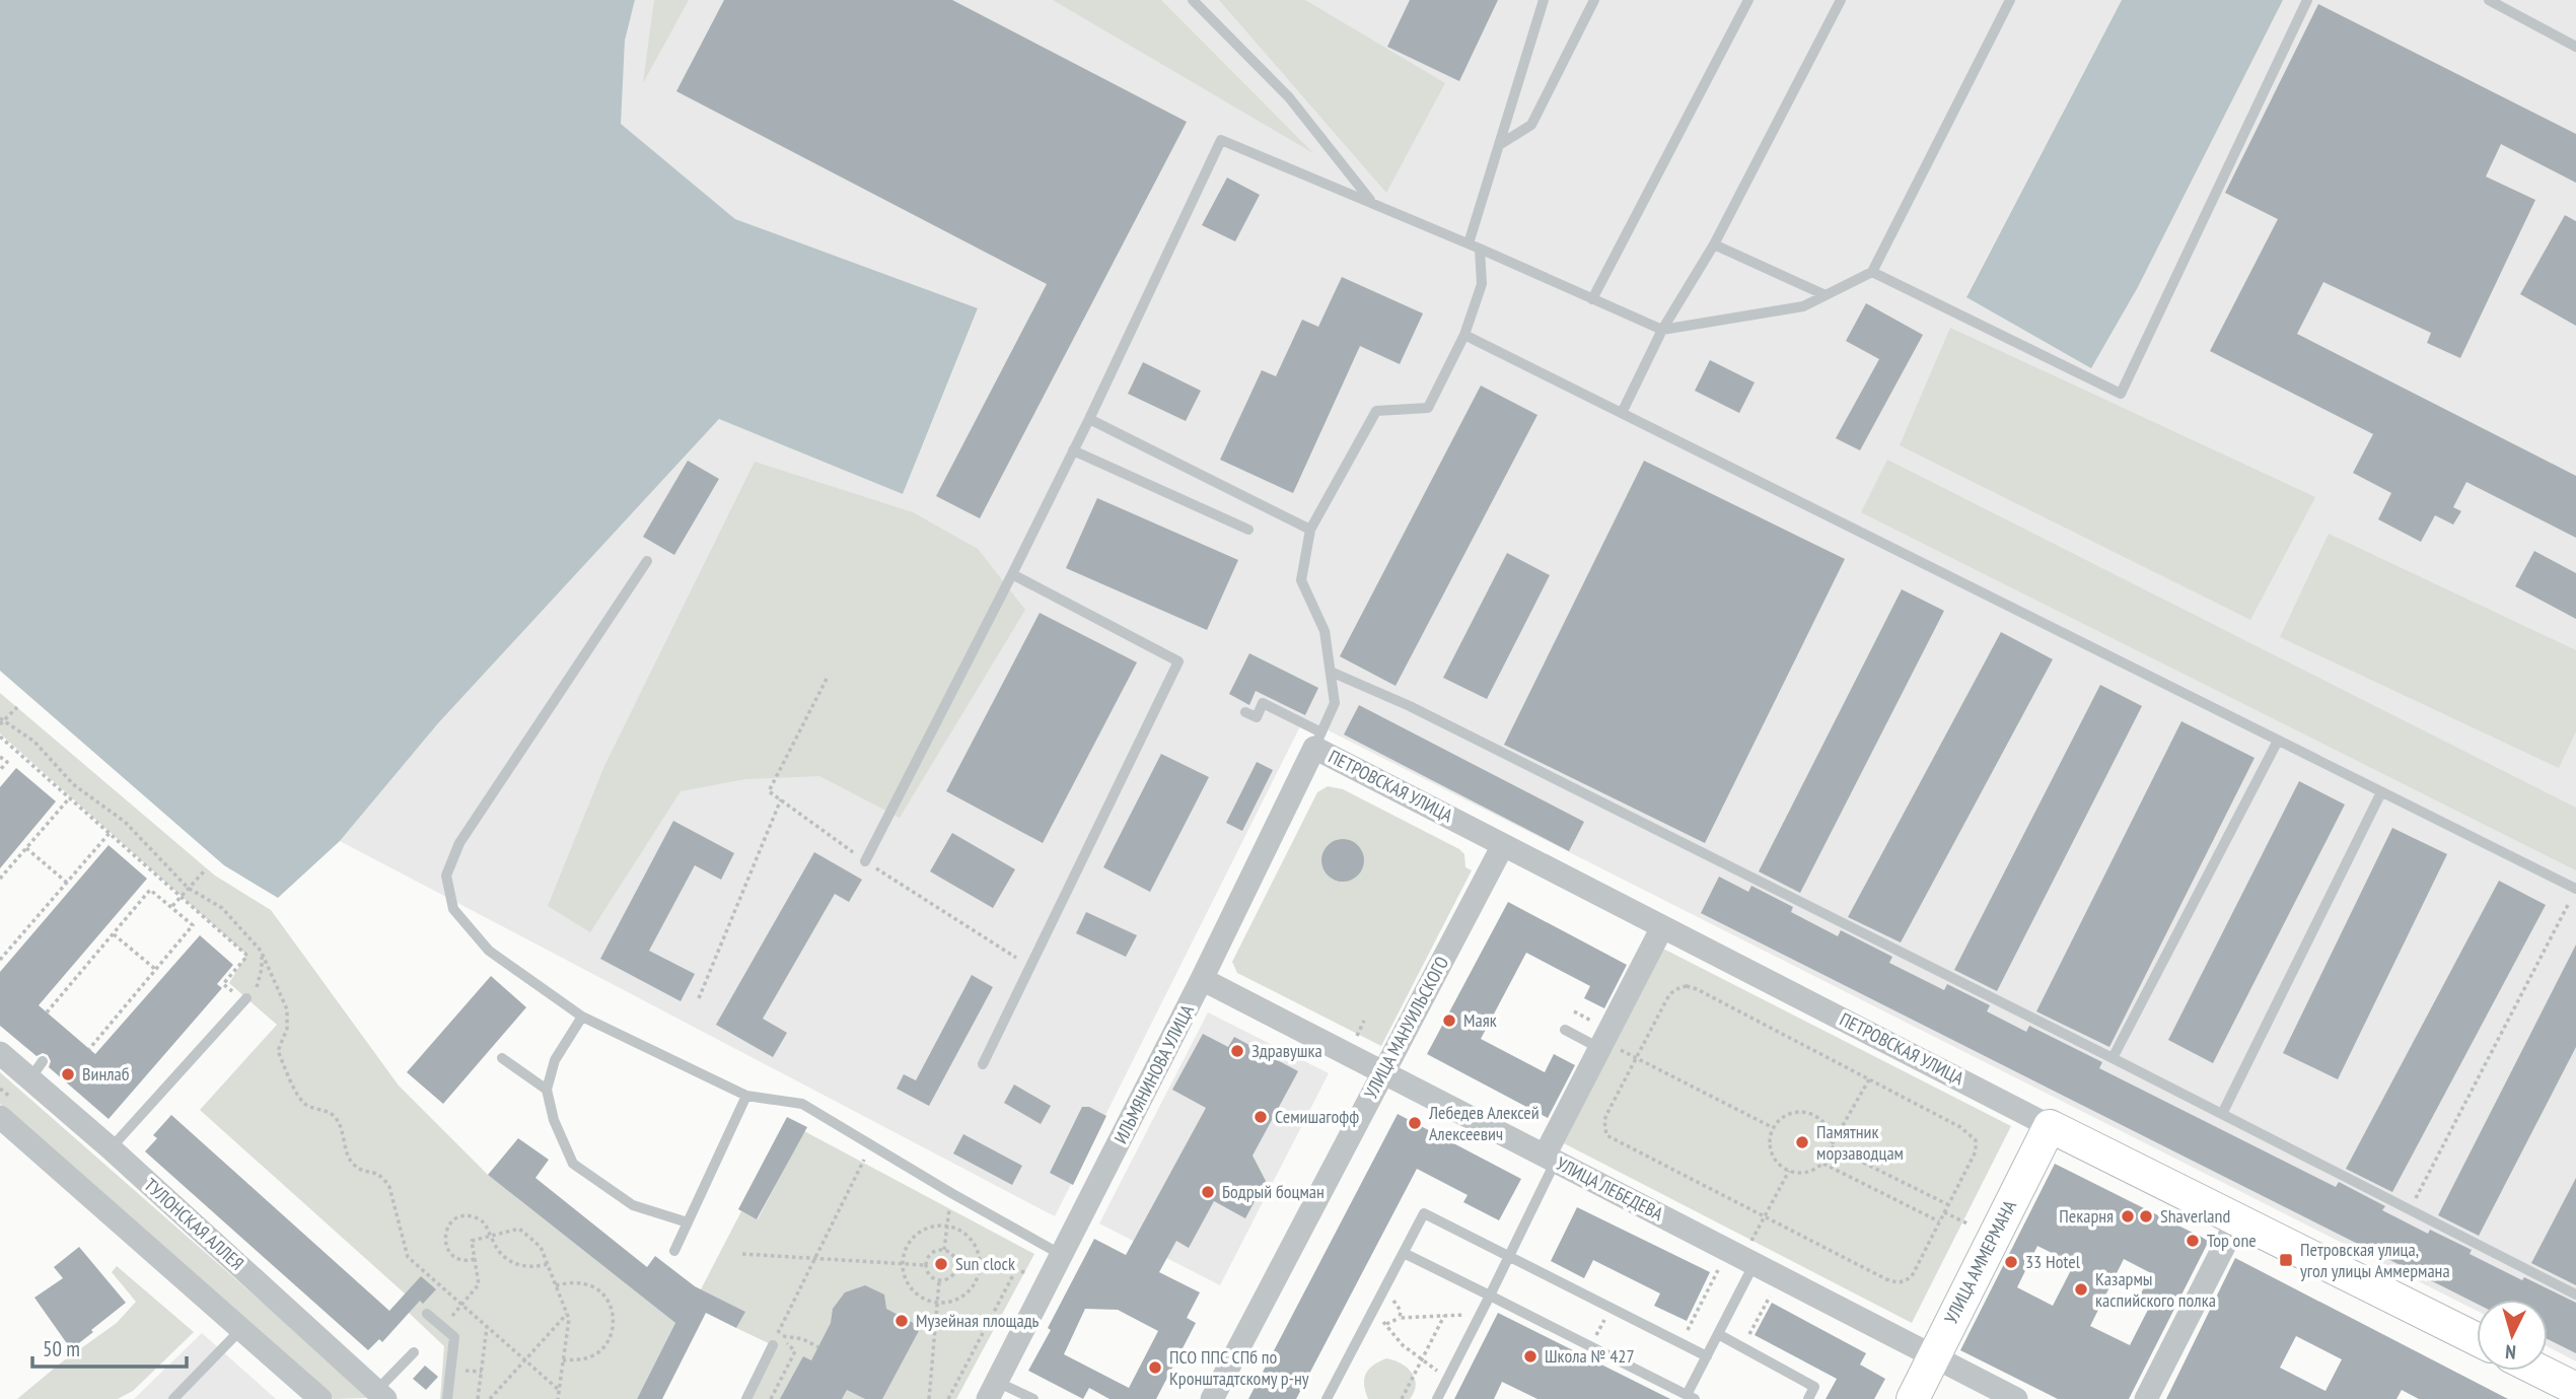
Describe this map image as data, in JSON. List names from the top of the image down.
{
  "streets": {
    "street": [
      "ПЕТРОВСКАЯ УЛИЦА",
      "УЛИЦА МАНУИЛЬСКОГО",
      "ИЛЬМЯНИНОВА УЛИЦА",
      "УЛИЦА ЛЕБЕДЕВА",
      "ТУЛОНСКАЯ АЛЛЕЯ",
      "УЛИЦА АММЕРМАНА"
    ]
  },
  "crossings": [
    ["ПЕТРОВСКАЯ УЛИЦА", "УЛИЦА МАНУИЛЬСКОГО"],
    ["ПЕТРОВСКАЯ УЛИЦА", "ИЛЬМЯНИНОВА УЛИЦА"],
    ["ПЕТРОВСКАЯ УЛИЦА", "УЛИЦА АММЕРМАНА"],
    ["УЛИЦА МАНУИЛЬСКОГО", "УЛИЦА ЛЕБЕДЕВА"],
    ["ИЛЬМЯНИНОВА УЛИЦА", "УЛИЦА ЛЕБЕДЕВА"],
    ["УЛИЦА ЛЕБЕДЕВА", "УЛИЦА АММЕРМАНА"]
  ],
  "places": {
    "other": [
      "Маяк",
      "Здравушка",
      "Винлаб",
      "Семишагофф",
      "Лебедев Алексей Алексеевич",
      "Памятник морзаводцам",
      "Бодрый боцман",
      "Пекарня",
      "Shaverland",
      "Top one",
      "33 Hotel",
      "Sun clock",
      "Казармы каспийского полка",
      "Музейная площадь",
      "Школа № 427",
      "ПСО ППС СПб по Кронштадтскому р-ну"
    ],
    "transit": ["Петровская улица, угол улицы Аммермана"]
  },
  "scale_bar": "50 m",
  "north": "bottom"
}
